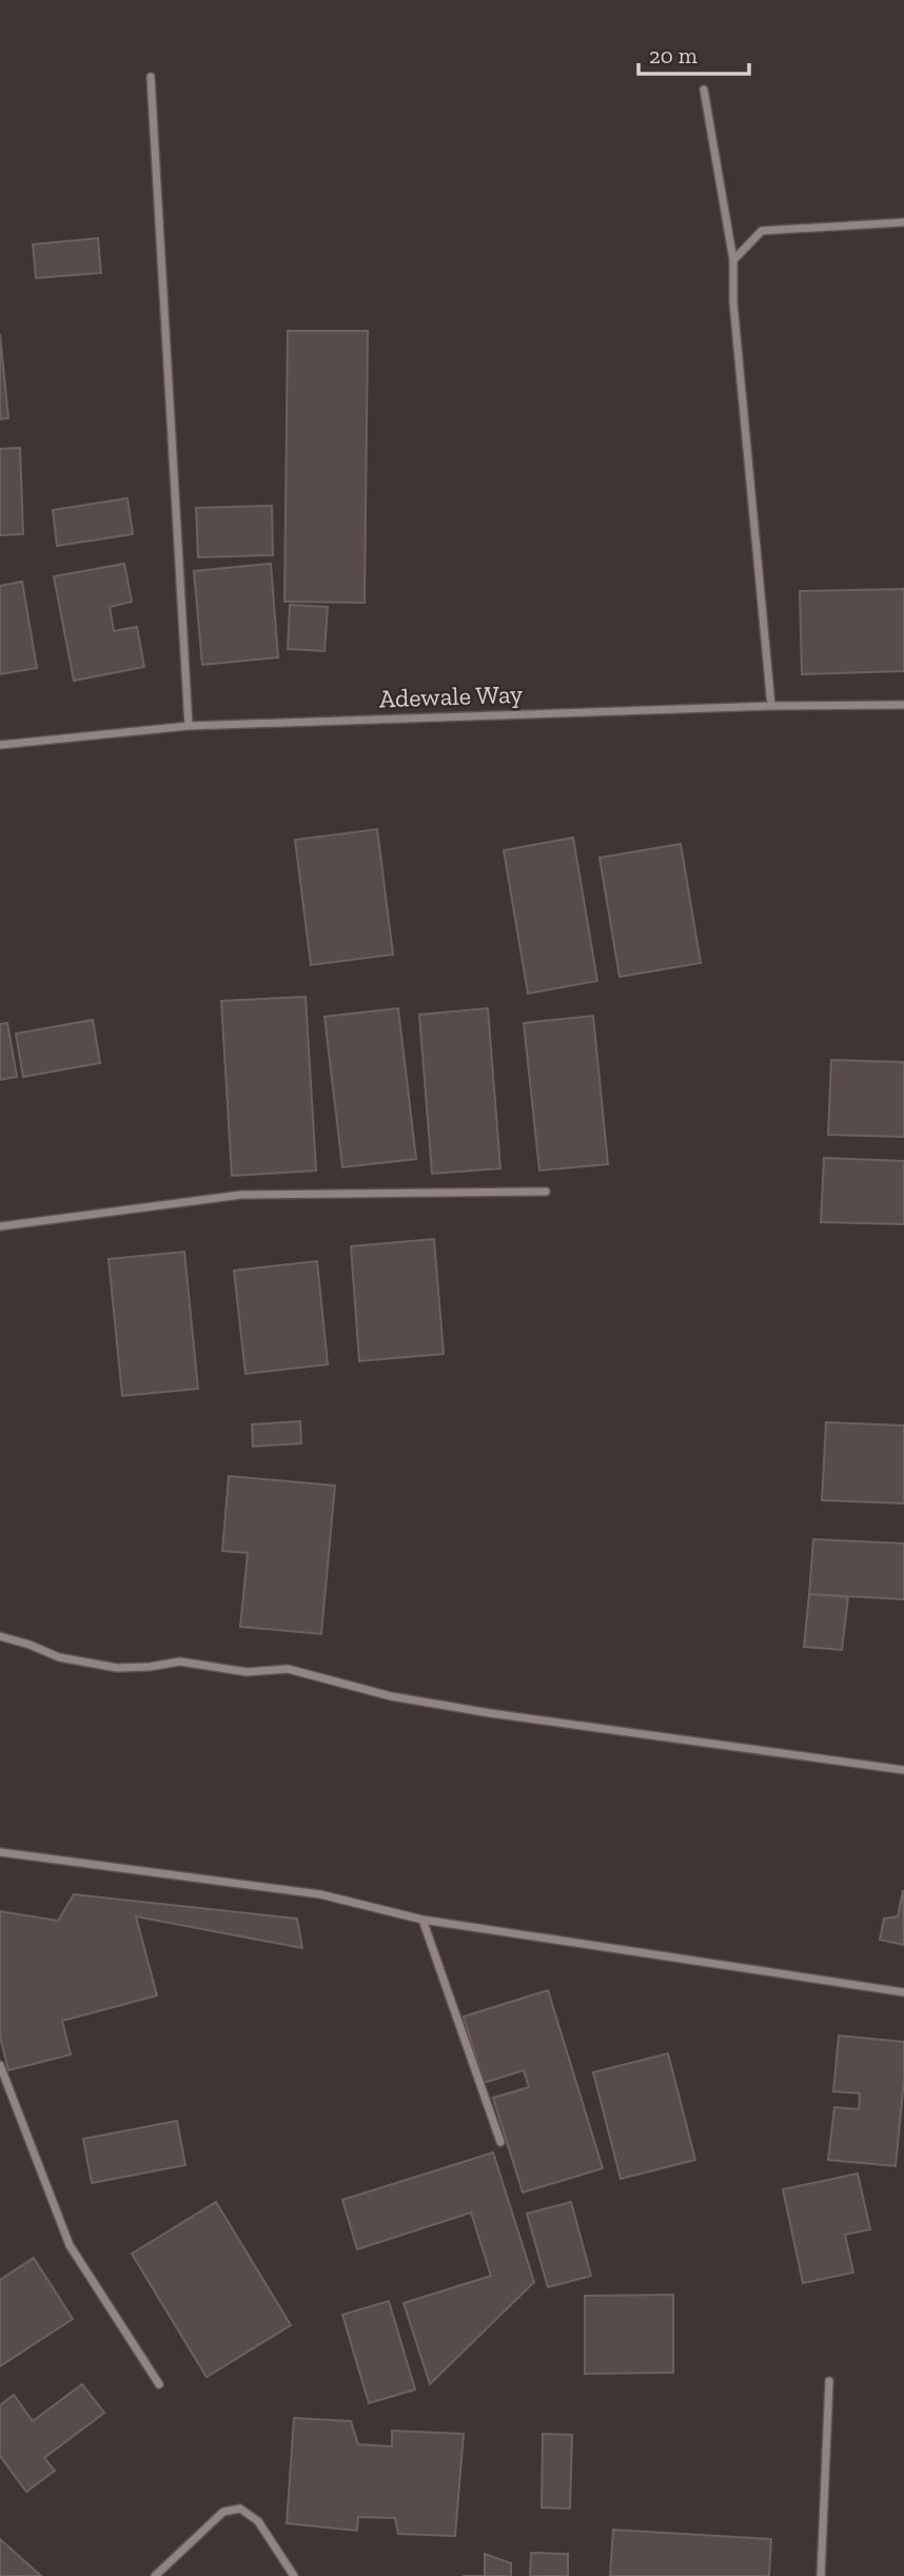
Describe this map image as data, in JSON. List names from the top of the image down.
{
  "streets": {
    "street": ["Adewale Way"]
  },
  "scale_bar": "20 m"
}
